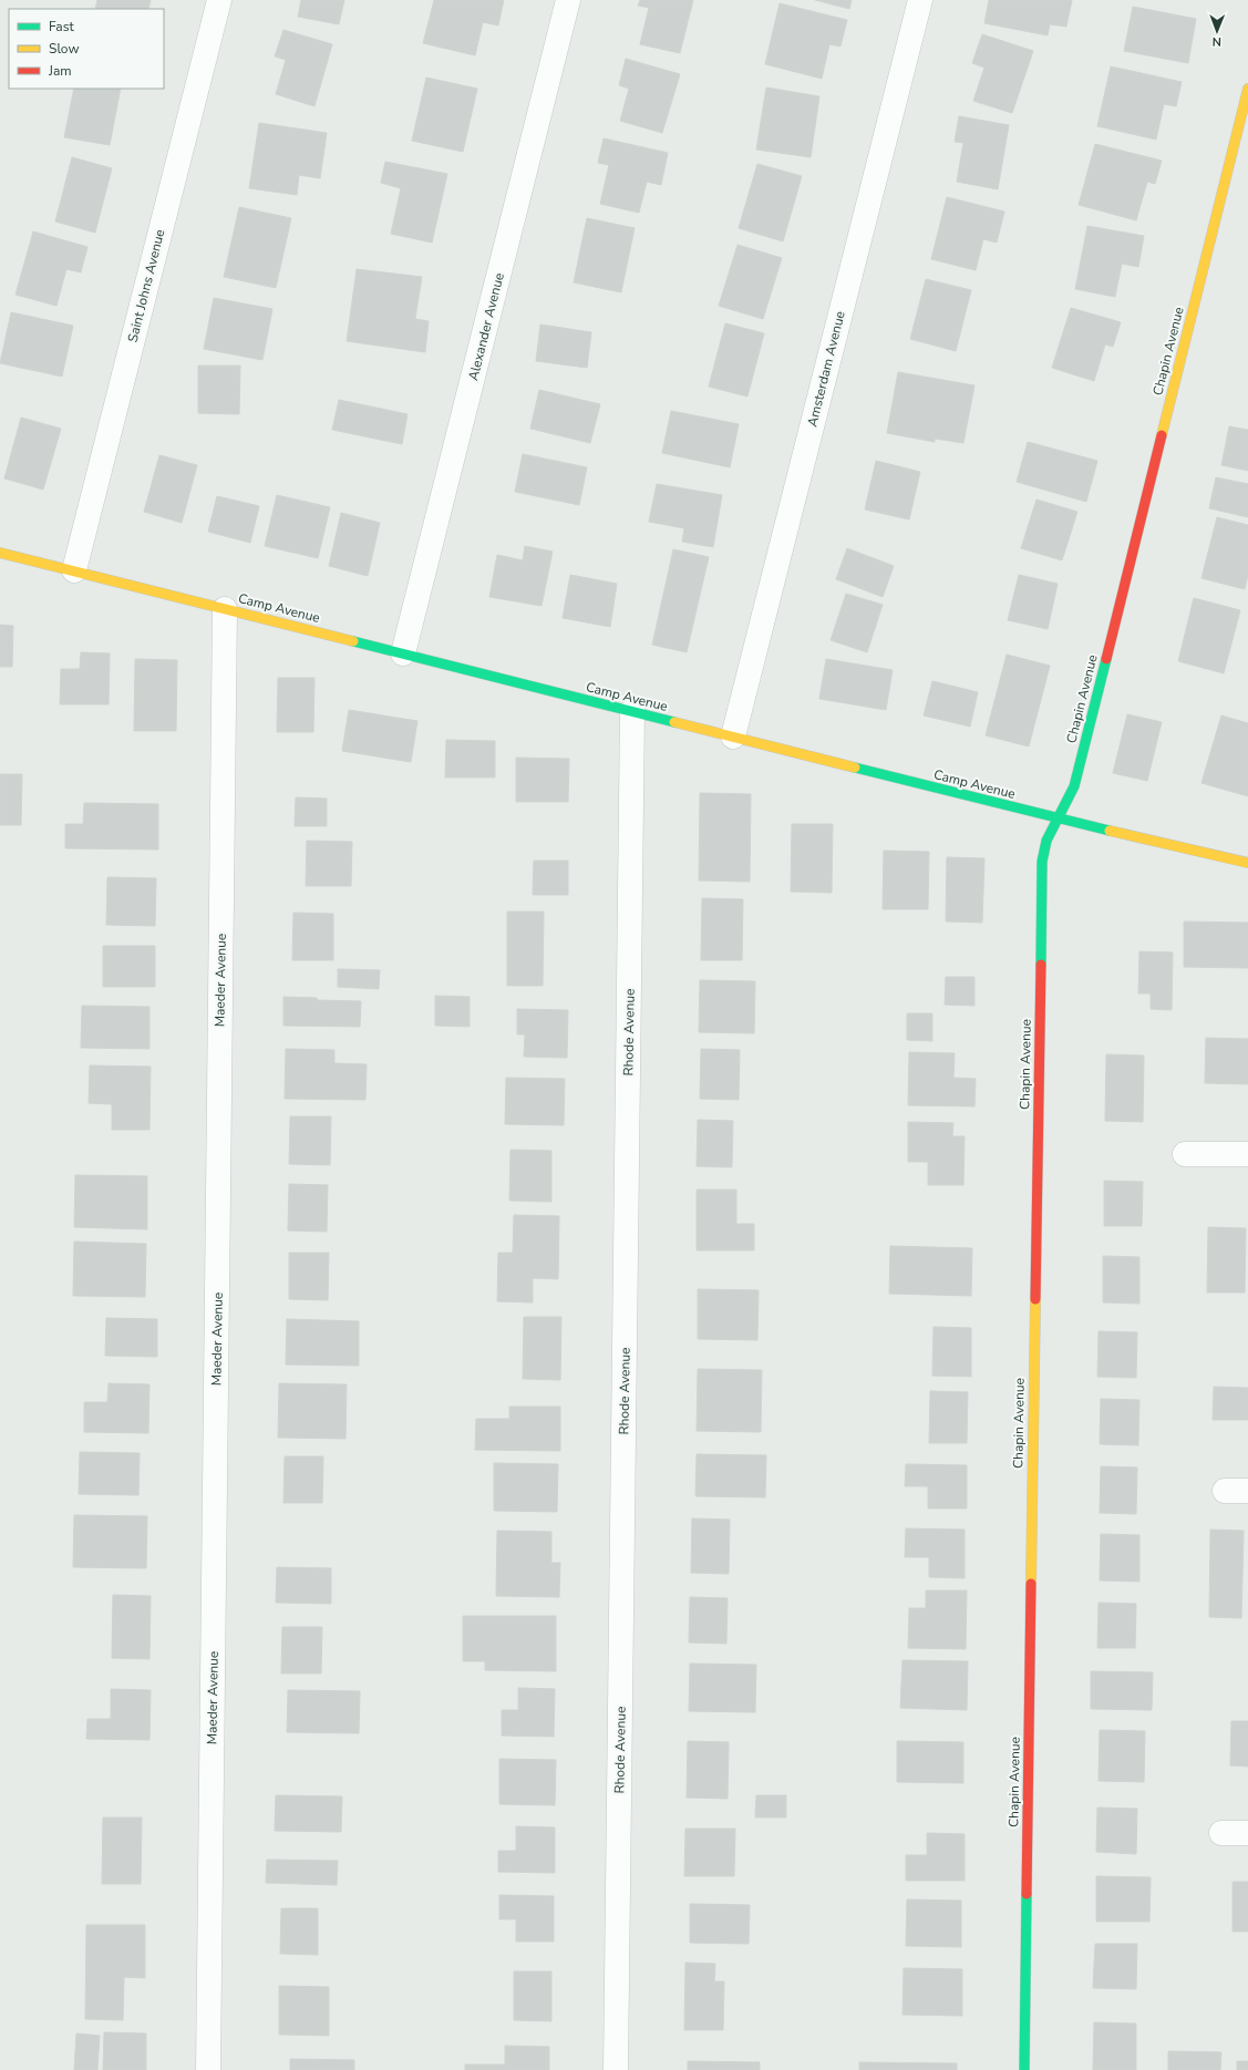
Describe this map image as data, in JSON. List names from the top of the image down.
{
  "streets": {
    "street": [
      "Saint Johns Avenue",
      "Alexander Avenue",
      "Chapin Avenue",
      "Amsterdam Avenue",
      "Camp Avenue",
      "Maeder Avenue",
      "Rhode Avenue"
    ]
  },
  "crossings": [
    ["Saint Johns Avenue", "Camp Avenue"],
    ["Alexander Avenue", "Camp Avenue"],
    ["Chapin Avenue", "Camp Avenue"],
    ["Amsterdam Avenue", "Camp Avenue"],
    ["Camp Avenue", "Maeder Avenue"],
    ["Camp Avenue", "Rhode Avenue"]
  ],
  "legend": ["Fast", "Slow", "Jam"],
  "north": "bottom"
}
